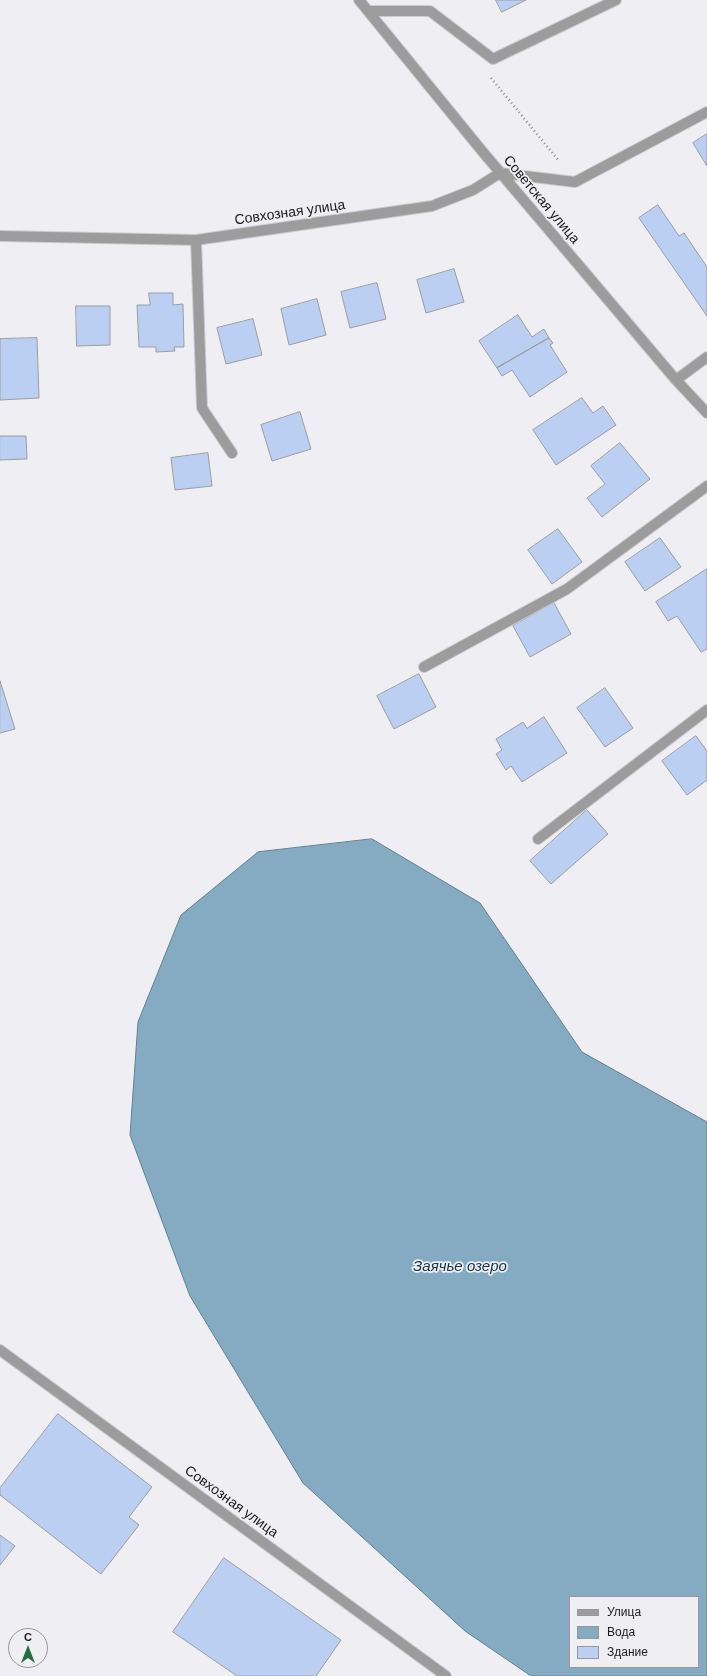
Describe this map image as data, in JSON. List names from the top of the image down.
{
  "streets": {
    "street": ["Советская улица", "Совхозная улица"]
  },
  "crossings": [
    ["Советская улица", "Совхозная улица"]
  ],
  "water": ["Заячье озеро"],
  "legend": ["Улица", "Вода", "Здание"],
  "north": "top"
}
